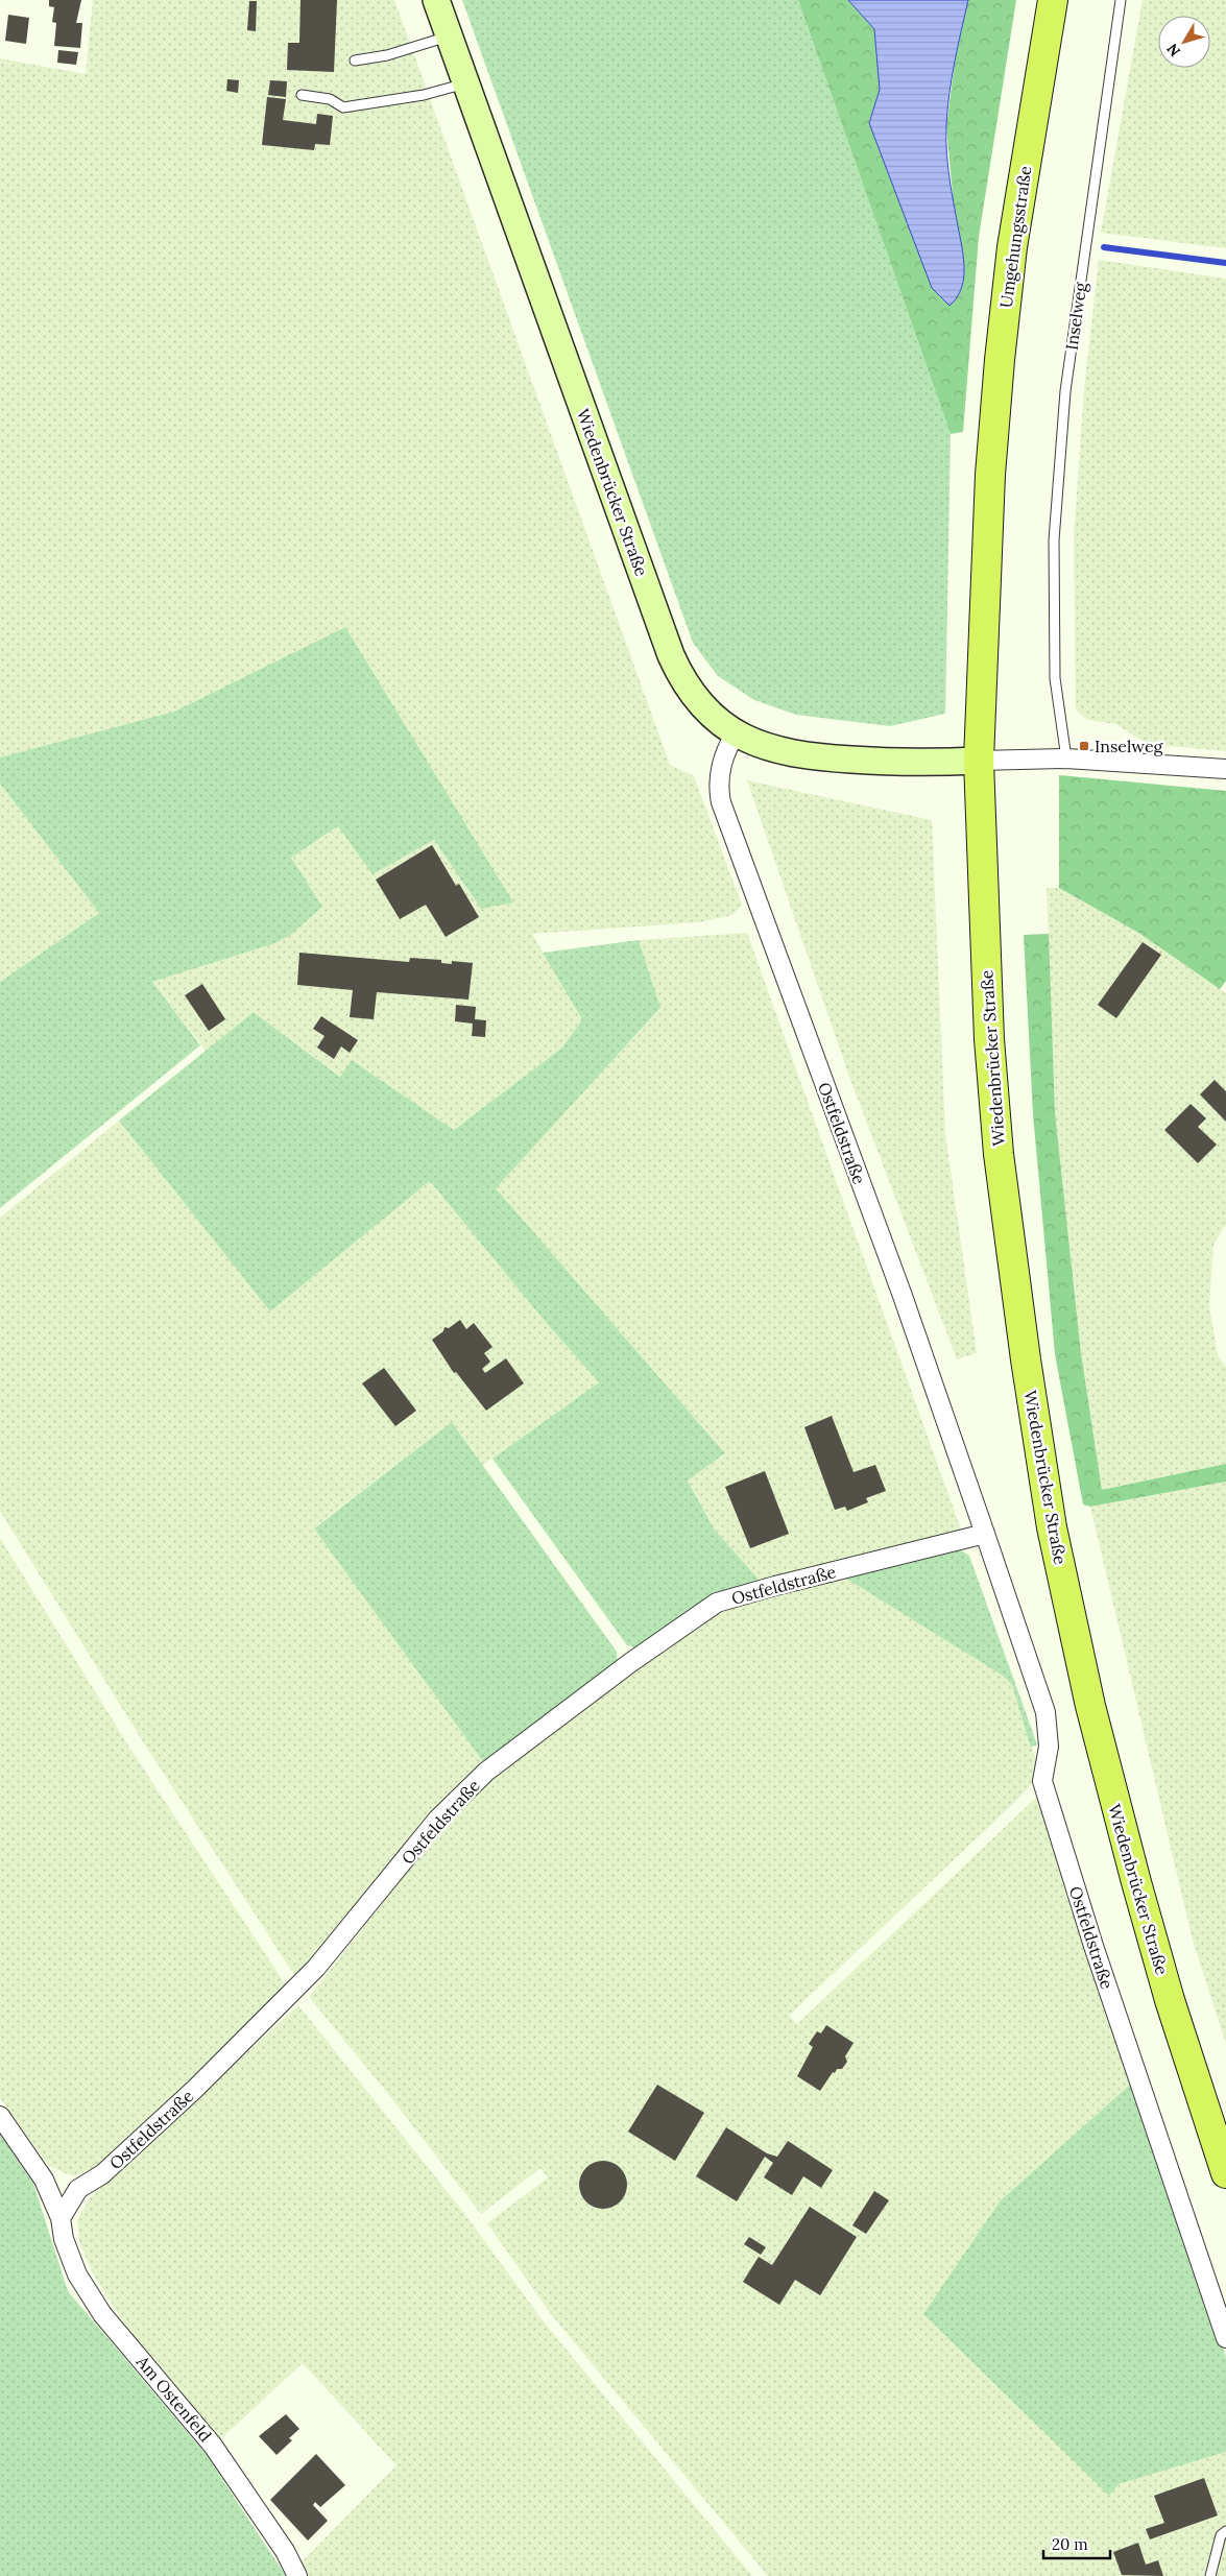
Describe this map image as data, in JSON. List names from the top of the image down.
{
  "streets": {
    "main road": ["Umgehungsstraße", "Wiedenbrücker Straße"],
    "street": ["Ostfeldstraße", "Am Ostenfeld"],
    "lane": ["Inselweg"]
  },
  "crossings": [
    ["Umgehungsstraße", "Wiedenbrücker Straße"],
    ["Wiedenbrücker Straße", "Ostfeldstraße"]
  ],
  "places": {
    "transit": ["Inselweg"]
  },
  "scale_bar": "20 m",
  "north": "bottom left"
}
